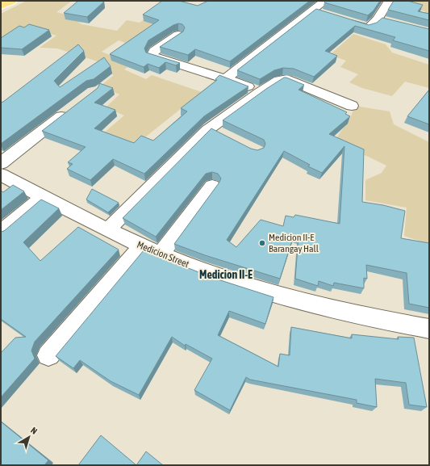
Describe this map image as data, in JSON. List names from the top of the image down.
{
  "streets": {
    "street": ["Medicion Street"]
  },
  "districts": ["Medicion II-E"],
  "places": ["Medicion II-E Barangay Hall"],
  "north": "top right"
}
